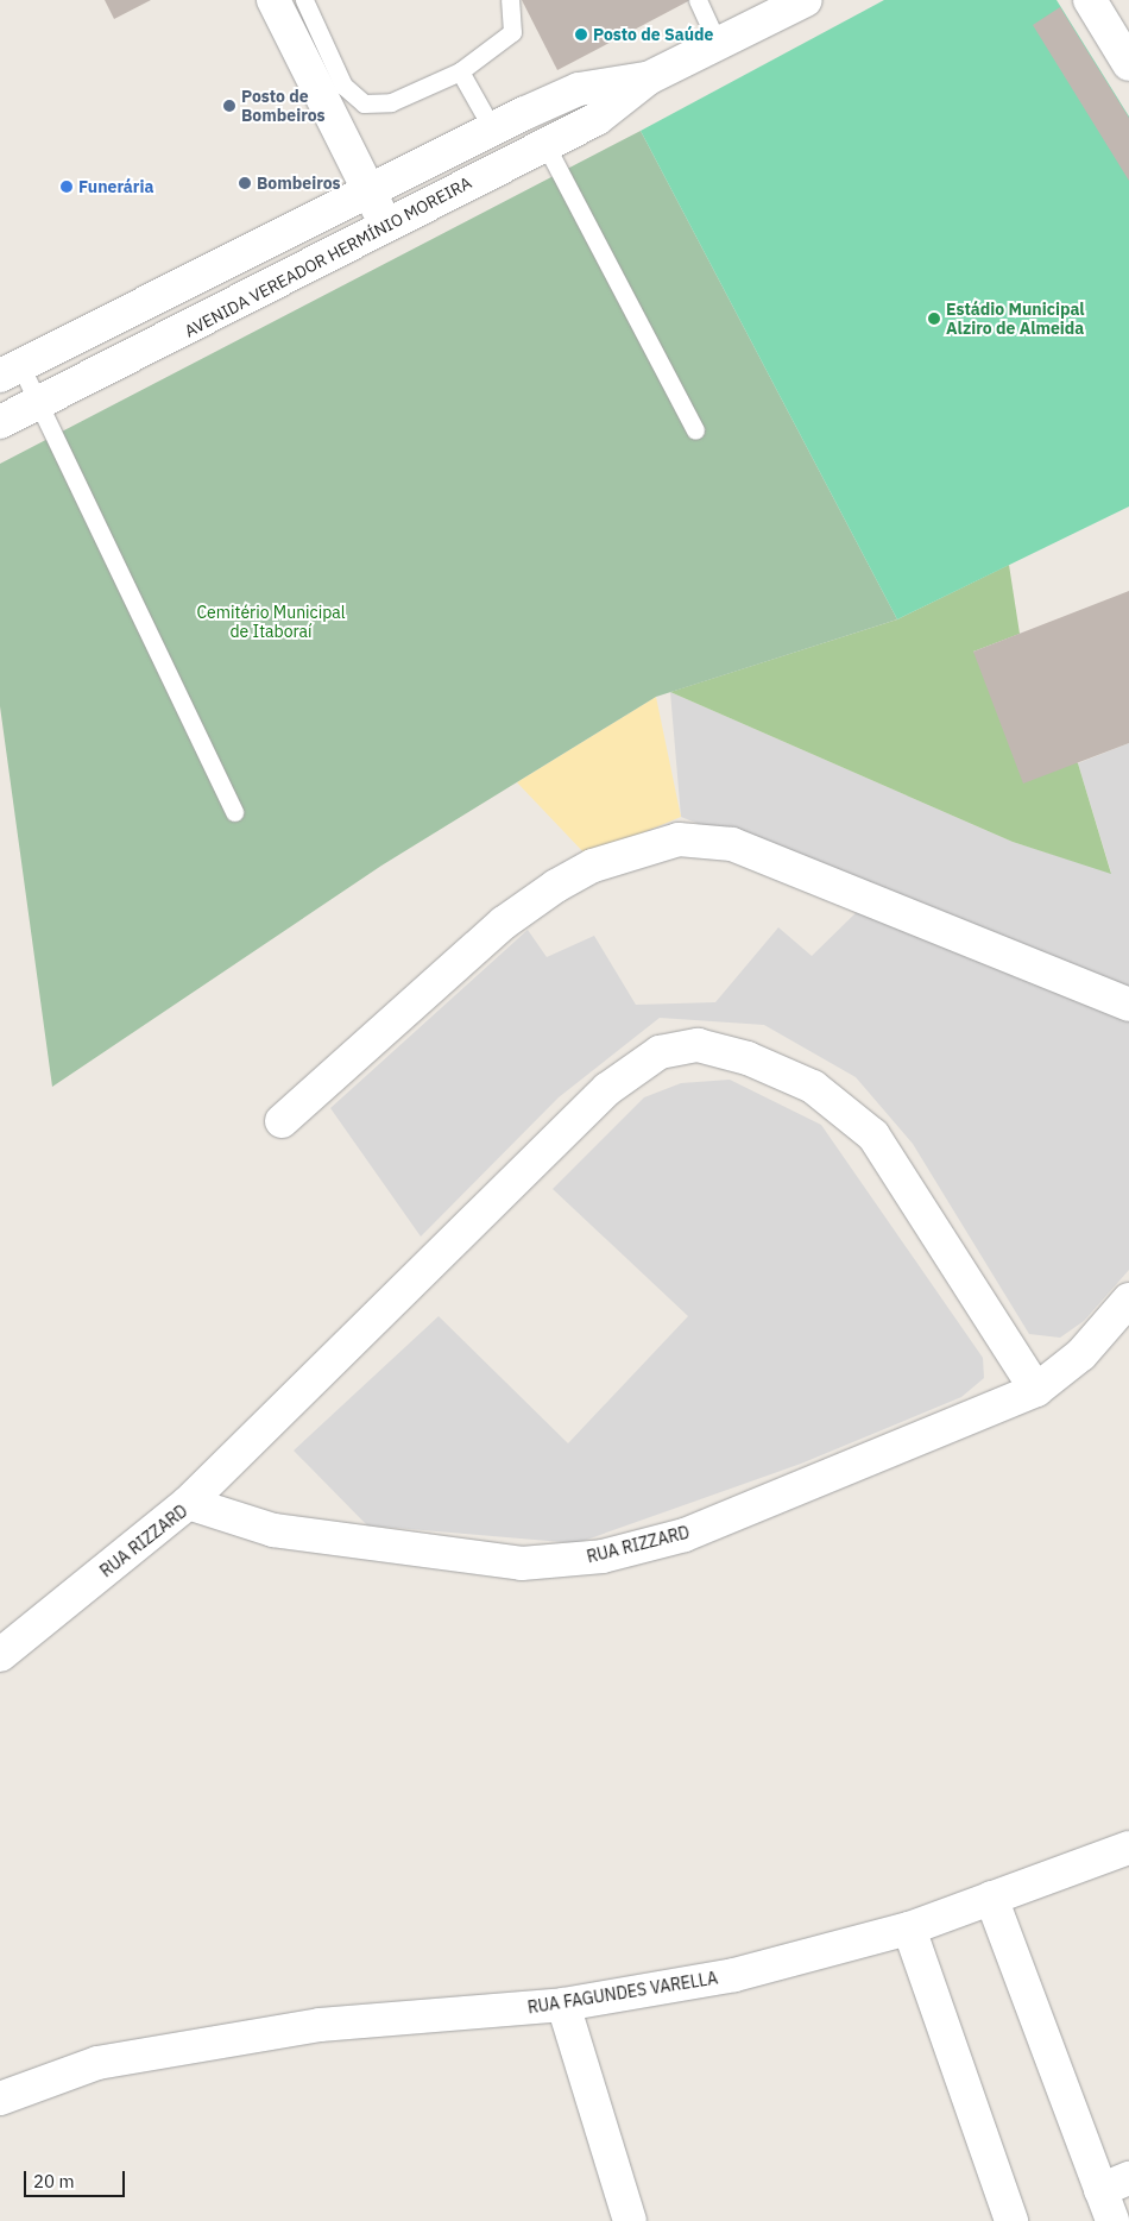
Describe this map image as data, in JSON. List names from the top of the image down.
{
  "streets": {
    "street": ["AVENIDA VEREADOR HERMÍNIO MOREIRA", "RUA RIZZARD", "RUA FAGUNDES VARELLA"]
  },
  "parks": ["Cemitério Municipal de Itaboraí"],
  "places": [
    "Posto de Saúde",
    "Posto de Bombeiros",
    "Bombeiros",
    "Funerária",
    "Estádio Municipal Alziro de Almeida"
  ],
  "scale_bar": "20 m"
}
